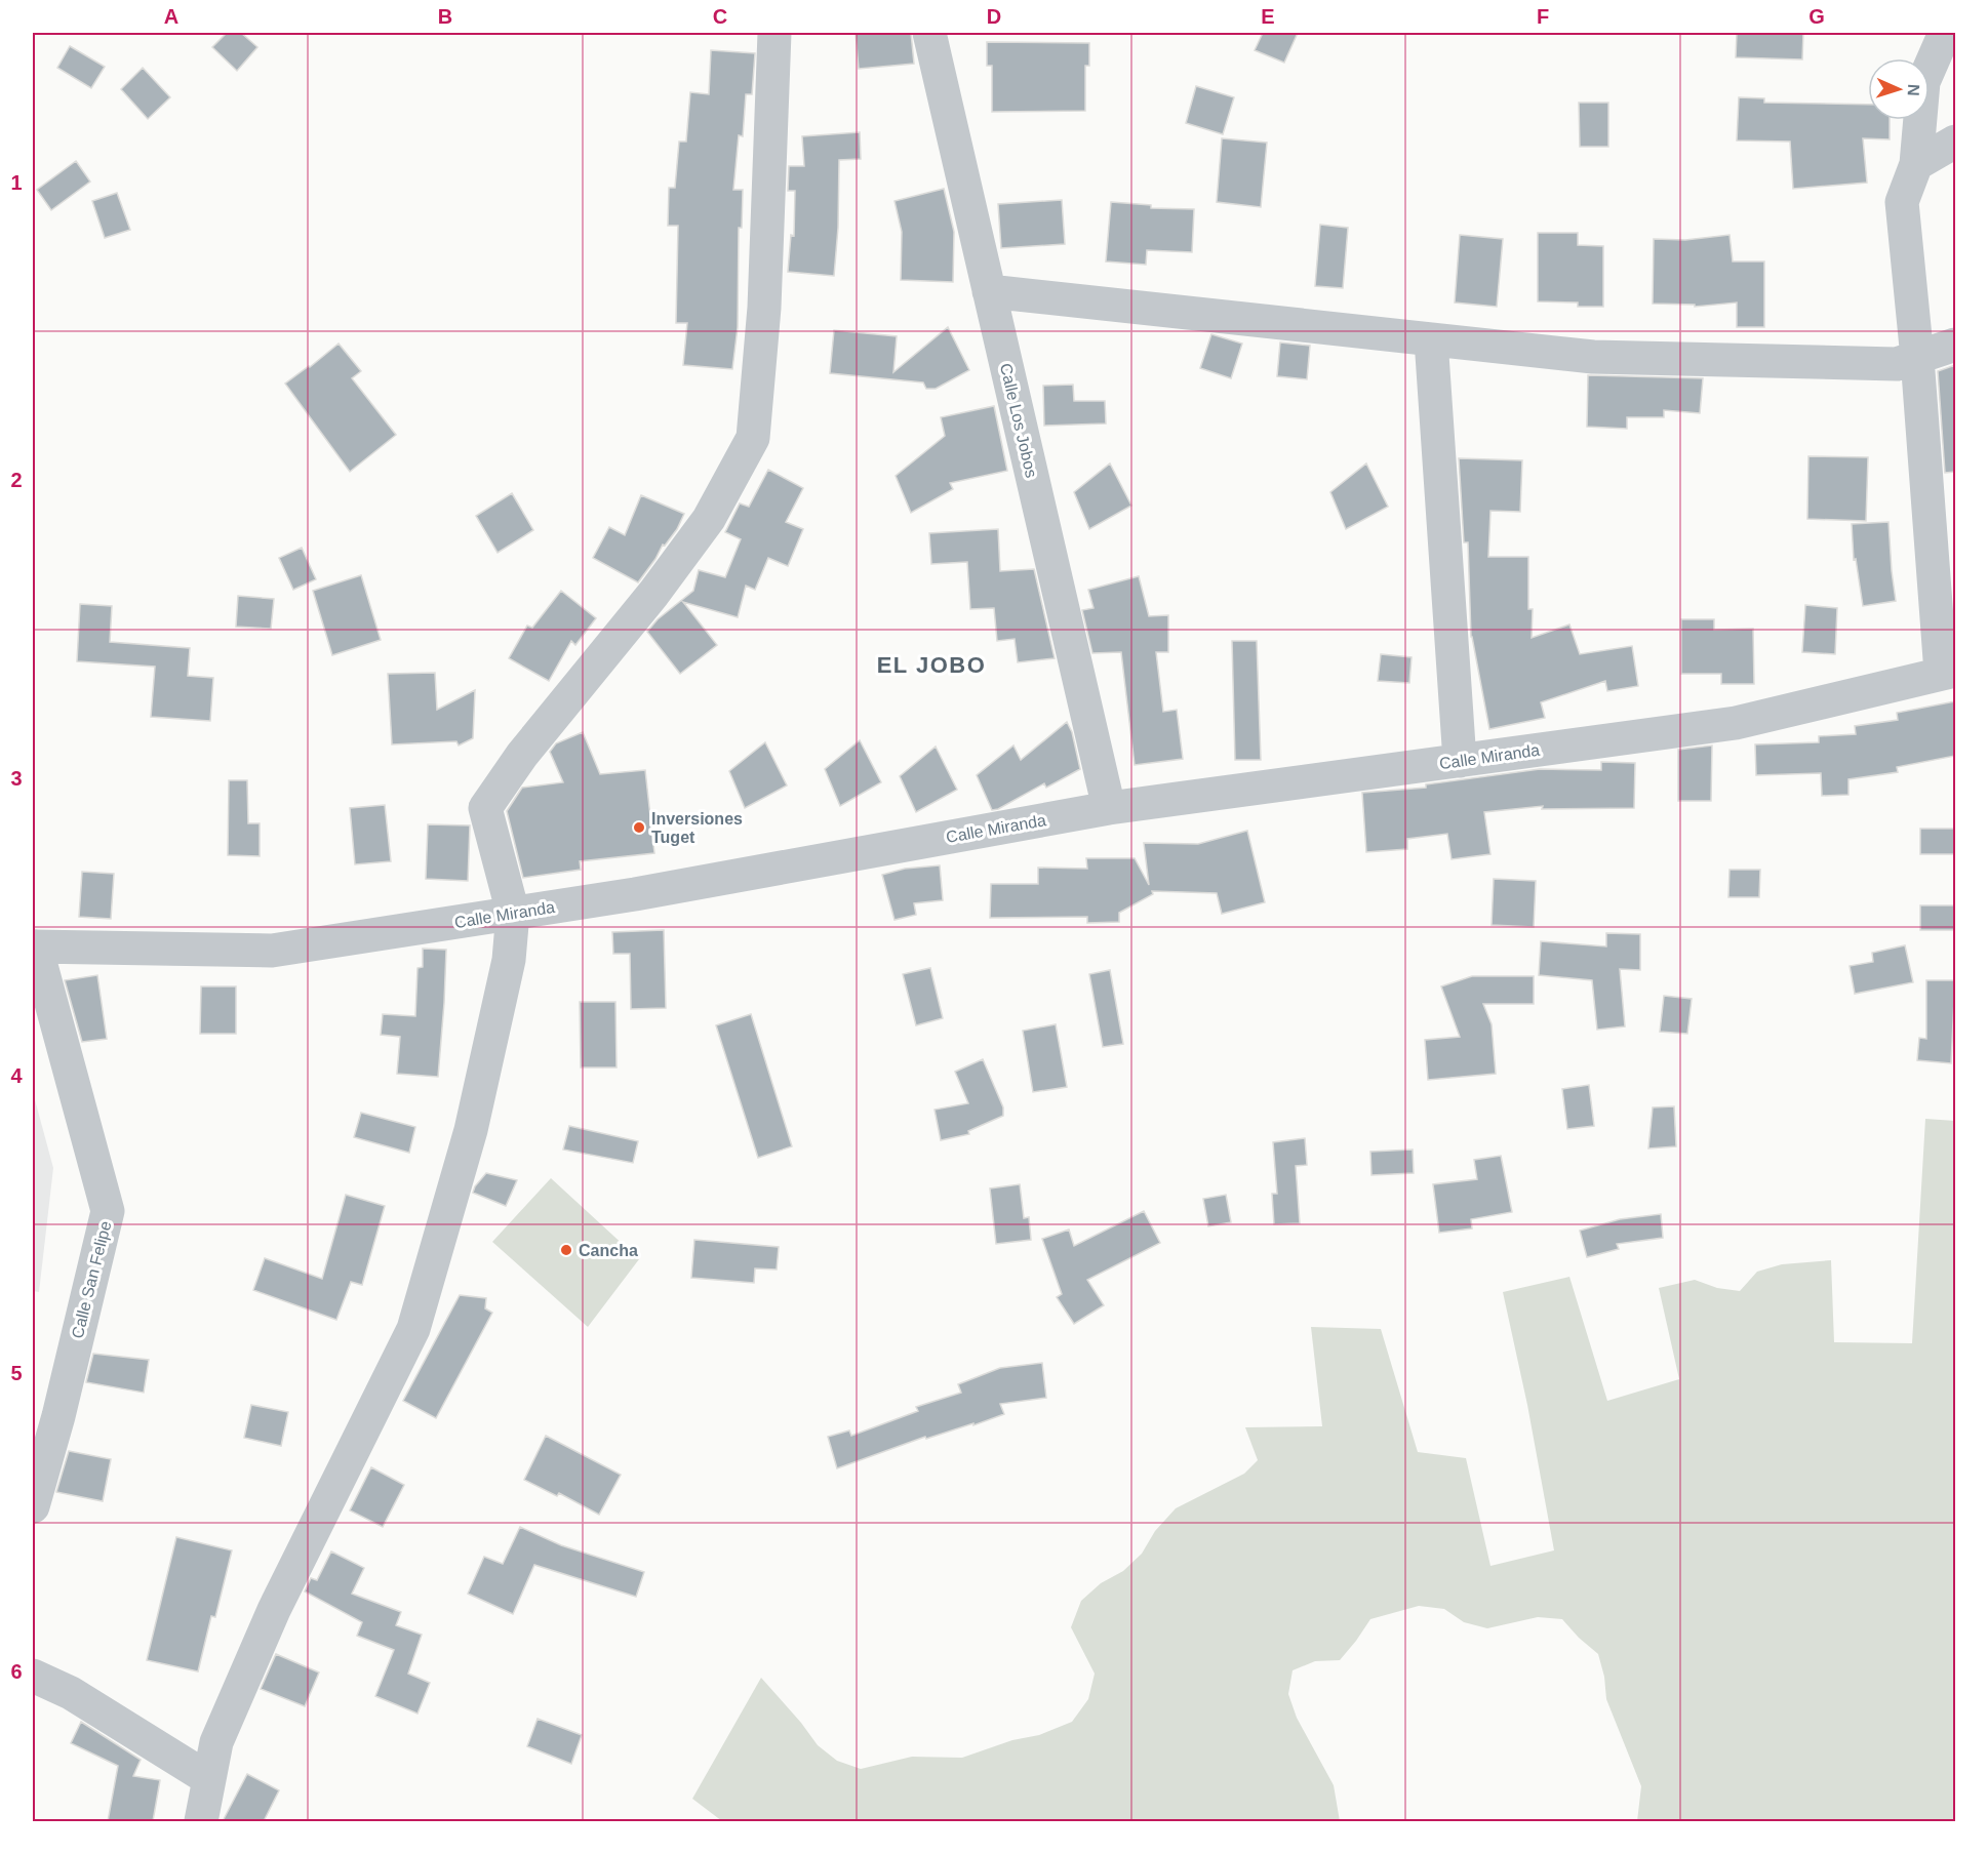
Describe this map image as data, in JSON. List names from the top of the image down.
{
  "streets": {
    "street": ["Calle Los Jobos", "Calle Miranda", "Calle San Felipe"]
  },
  "crossings": [
    ["Calle Los Jobos", "Calle Miranda"],
    ["Calle Miranda", "Calle San Felipe"]
  ],
  "districts": ["EL JOBO"],
  "places": ["Inversiones Tuget", "Cancha"],
  "north": "right",
  "grid": {
    "columns": [
      "A",
      "B",
      "C",
      "D",
      "E",
      "F",
      "G"
    ],
    "rows": [
      "1",
      "2",
      "3",
      "4",
      "5",
      "6"
    ]
  }
}
